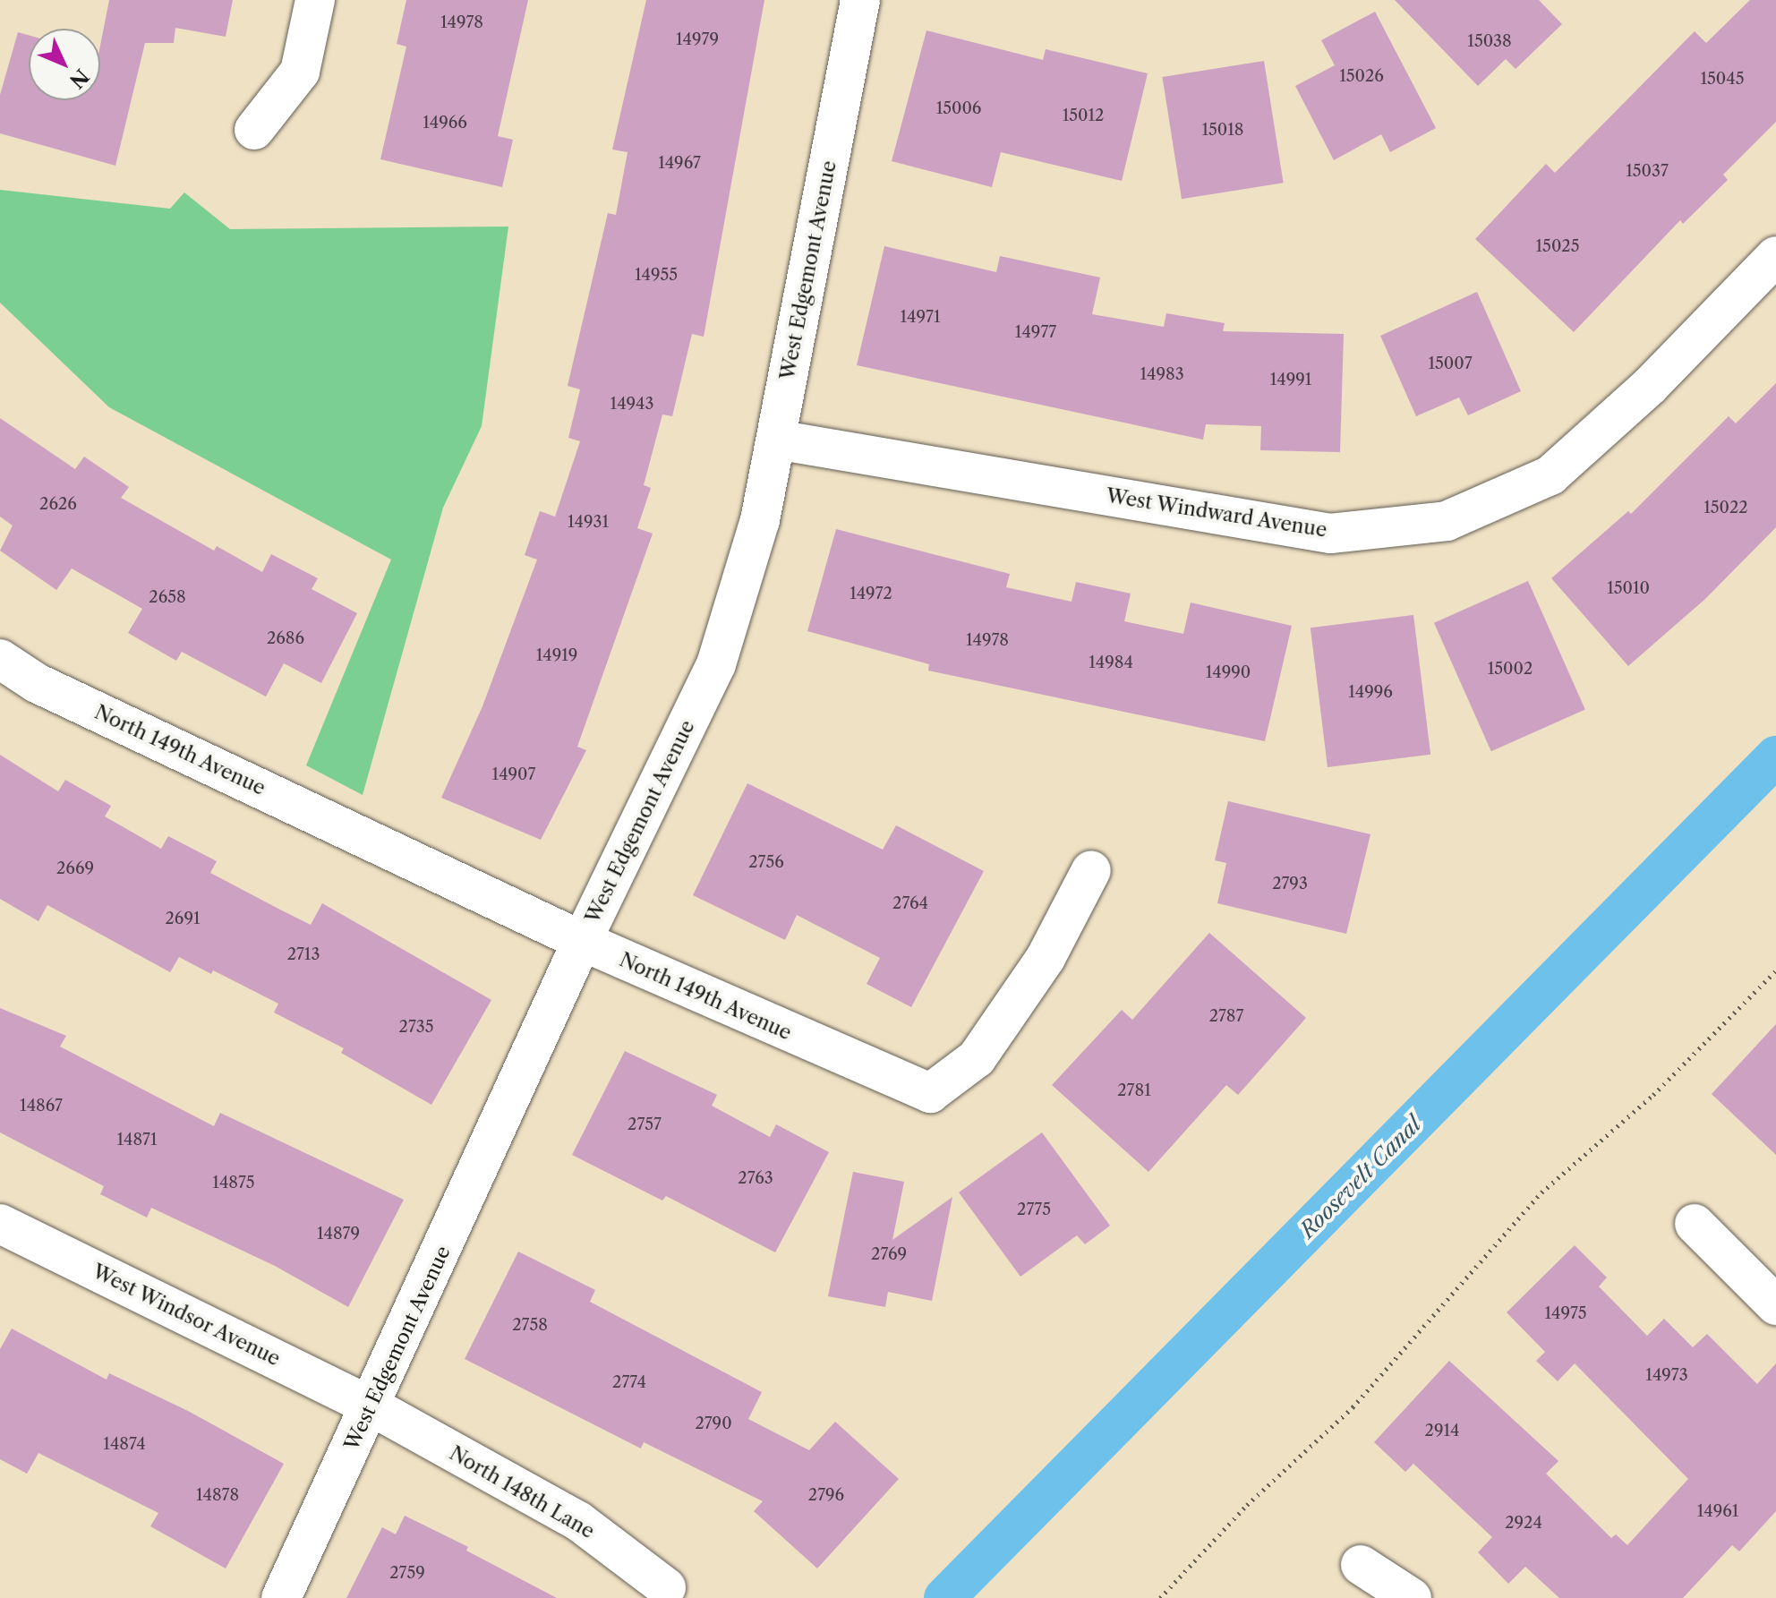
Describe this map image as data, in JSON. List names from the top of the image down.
{
  "streets": {
    "street": [
      "West Edgemont Avenue",
      "West Windward Avenue",
      "North 149th Avenue",
      "West Windsor Avenue",
      "North 148th Lane"
    ]
  },
  "crossings": [
    ["West Edgemont Avenue", "West Windward Avenue"],
    ["West Edgemont Avenue", "North 149th Avenue"],
    ["West Edgemont Avenue", "West Windsor Avenue"],
    ["West Edgemont Avenue", "North 148th Lane"],
    ["West Windsor Avenue", "North 148th Lane"]
  ],
  "water": ["Roosevelt Canal"],
  "house_numbers": [
    "14978",
    "14979",
    "15038",
    "15026",
    "15045",
    "15006",
    "15012",
    "14966",
    "15018",
    "14967",
    "15037",
    "15025",
    "14955",
    "14971",
    "14977",
    "15007",
    "14983",
    "14991",
    "14943",
    "2626",
    "15022",
    "14931",
    "15010",
    "14972",
    "2658",
    "2686",
    "14978",
    "14919",
    "14984",
    "15002",
    "14990",
    "14996",
    "14907",
    "2756",
    "2669",
    "2793",
    "2764",
    "2691",
    "2713",
    "2787",
    "2735",
    "2781",
    "14867",
    "2757",
    "14871",
    "2763",
    "14875",
    "2775",
    "14879",
    "2769",
    "14975",
    "2758",
    "14973",
    "2774",
    "2790",
    "2914",
    "14874",
    "14878",
    "2796",
    "14961",
    "2924",
    "2759"
  ],
  "north": "bottom right"
}
